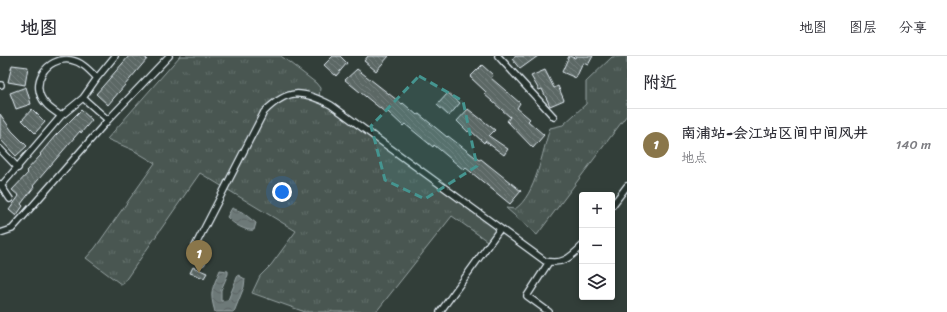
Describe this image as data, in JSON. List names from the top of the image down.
{
  "page": {
    "header": "地图",
    "nav": ["地图", "图层", "分享"],
    "heading": "附近",
    "list": [
      {
        "mark": "1",
        "name": "南浦站-会江站区间中间风井",
        "note": "地点",
        "value": "140 m"
      }
    ],
    "map_buttons": ["+", "−"],
    "pins": "1"
  }
}
